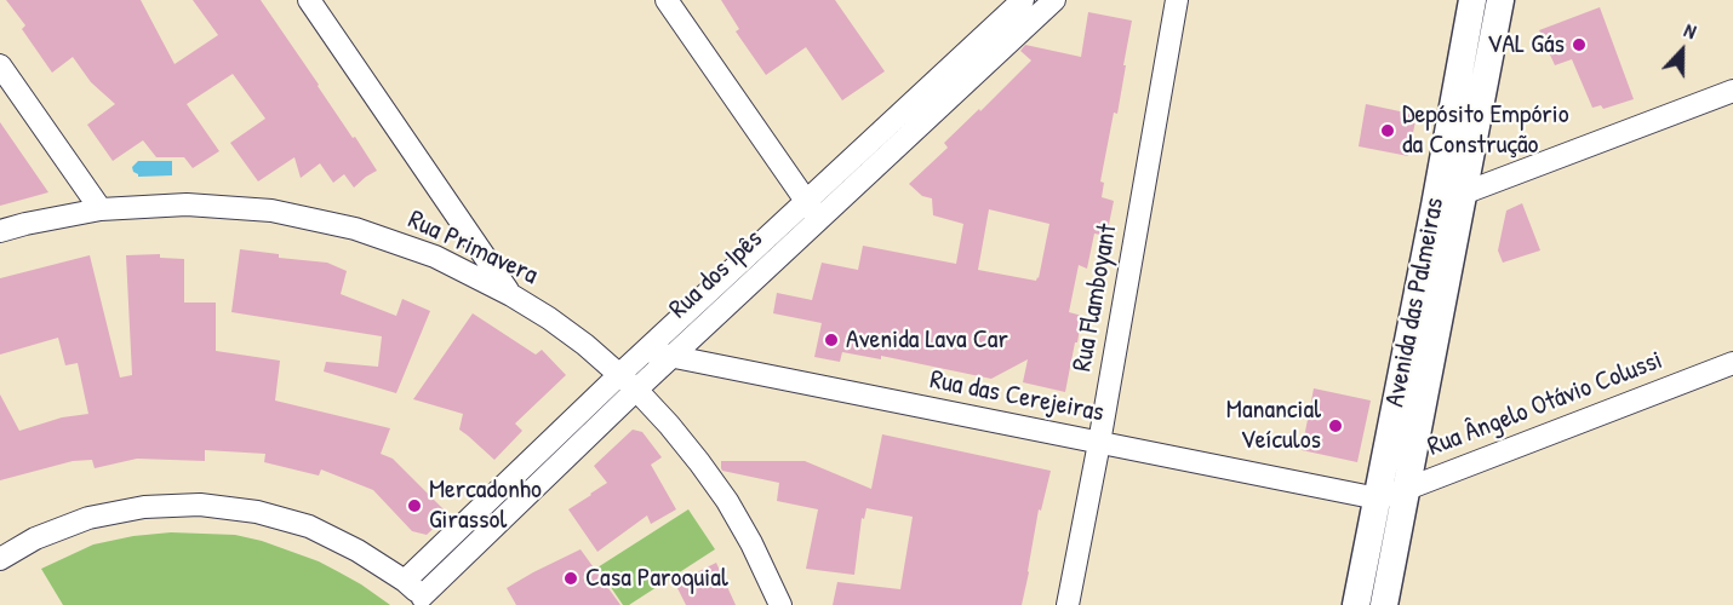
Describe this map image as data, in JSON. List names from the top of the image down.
{
  "streets": {
    "street": [
      "Rua Primavera",
      "Rua dos Ipês",
      "Rua Flamboyant",
      "Avenida das Palmeiras",
      "Rua das Cerejeiras",
      "Rua Ângelo Otávio Colussi"
    ]
  },
  "crossings": [
    ["Rua Primavera", "Rua dos Ipês"],
    ["Rua dos Ipês", "Rua das Cerejeiras"],
    ["Rua Flamboyant", "Rua das Cerejeiras"],
    ["Avenida das Palmeiras", "Rua das Cerejeiras"],
    ["Avenida das Palmeiras", "Rua Ângelo Otávio Colussi"],
    ["Rua das Cerejeiras", "Rua Ângelo Otávio Colussi"]
  ],
  "places": [
    "VAL Gás",
    "Depósito Empório da Construção",
    "Avenida Lava Car",
    "Manancial Veículos",
    "Mercadonho Girassol",
    "Casa Paroquial"
  ],
  "north": "top"
}
